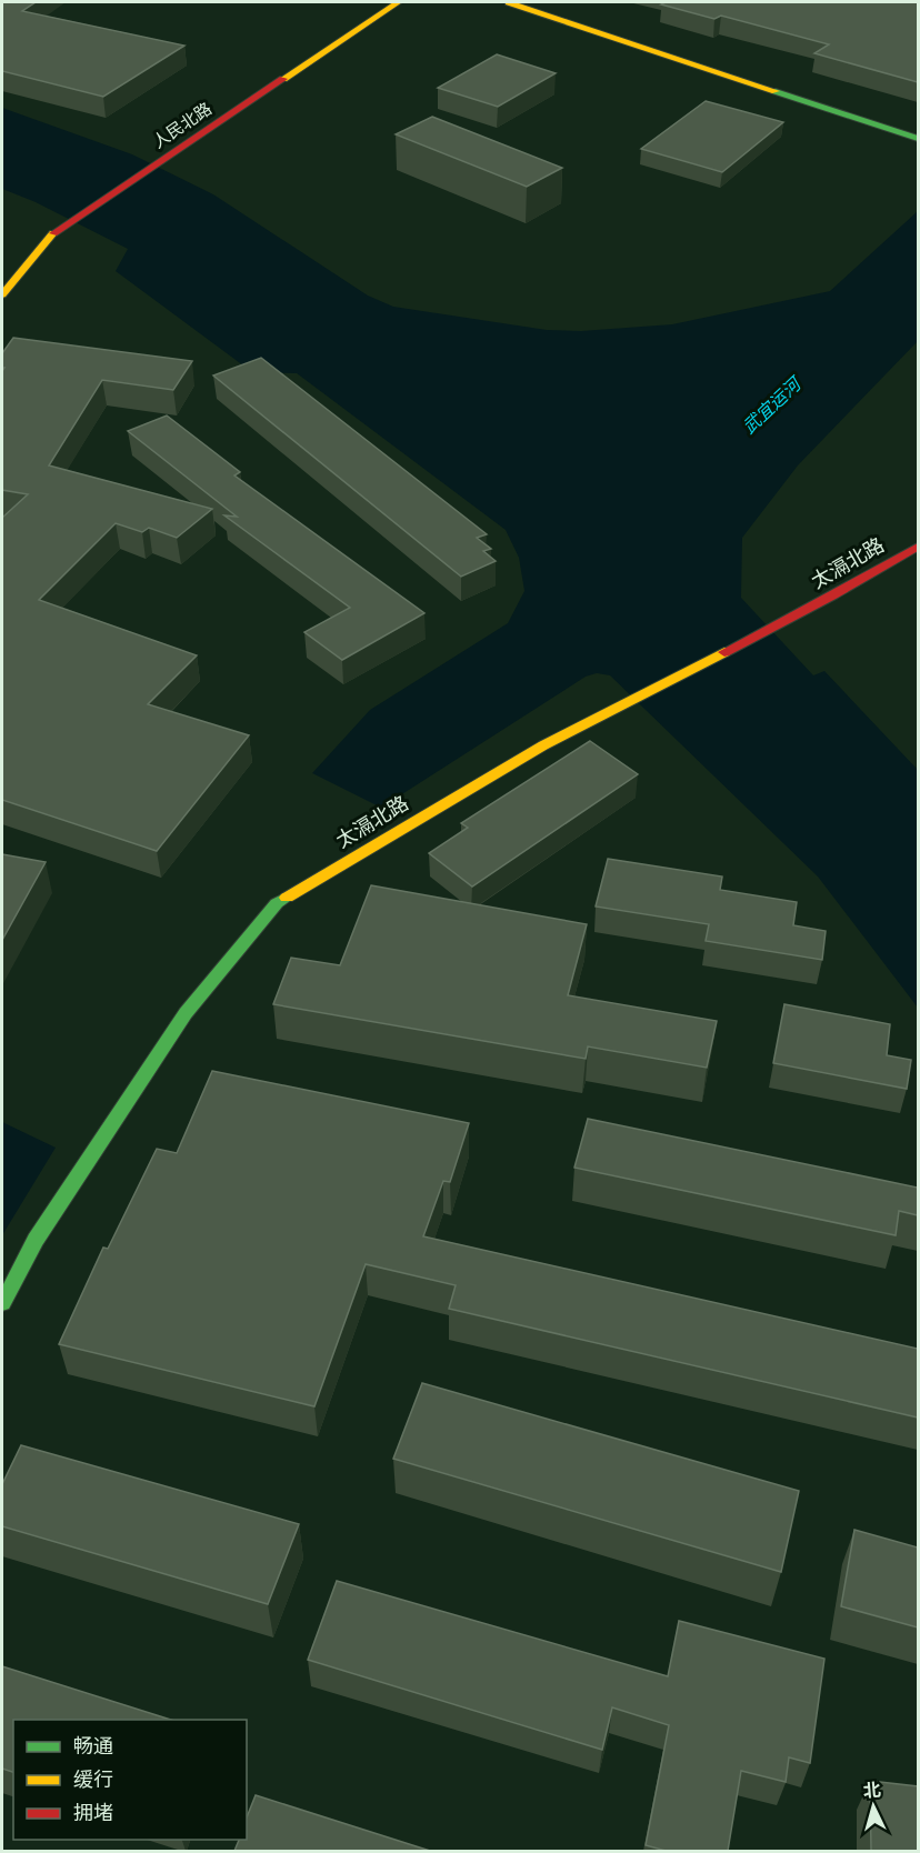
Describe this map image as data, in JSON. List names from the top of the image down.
{
  "streets": {
    "street": ["人民北路", "太滆北路"]
  },
  "water": ["武宜运河"],
  "legend": ["畅通", "缓行", "拥堵"],
  "north": "top"
}
